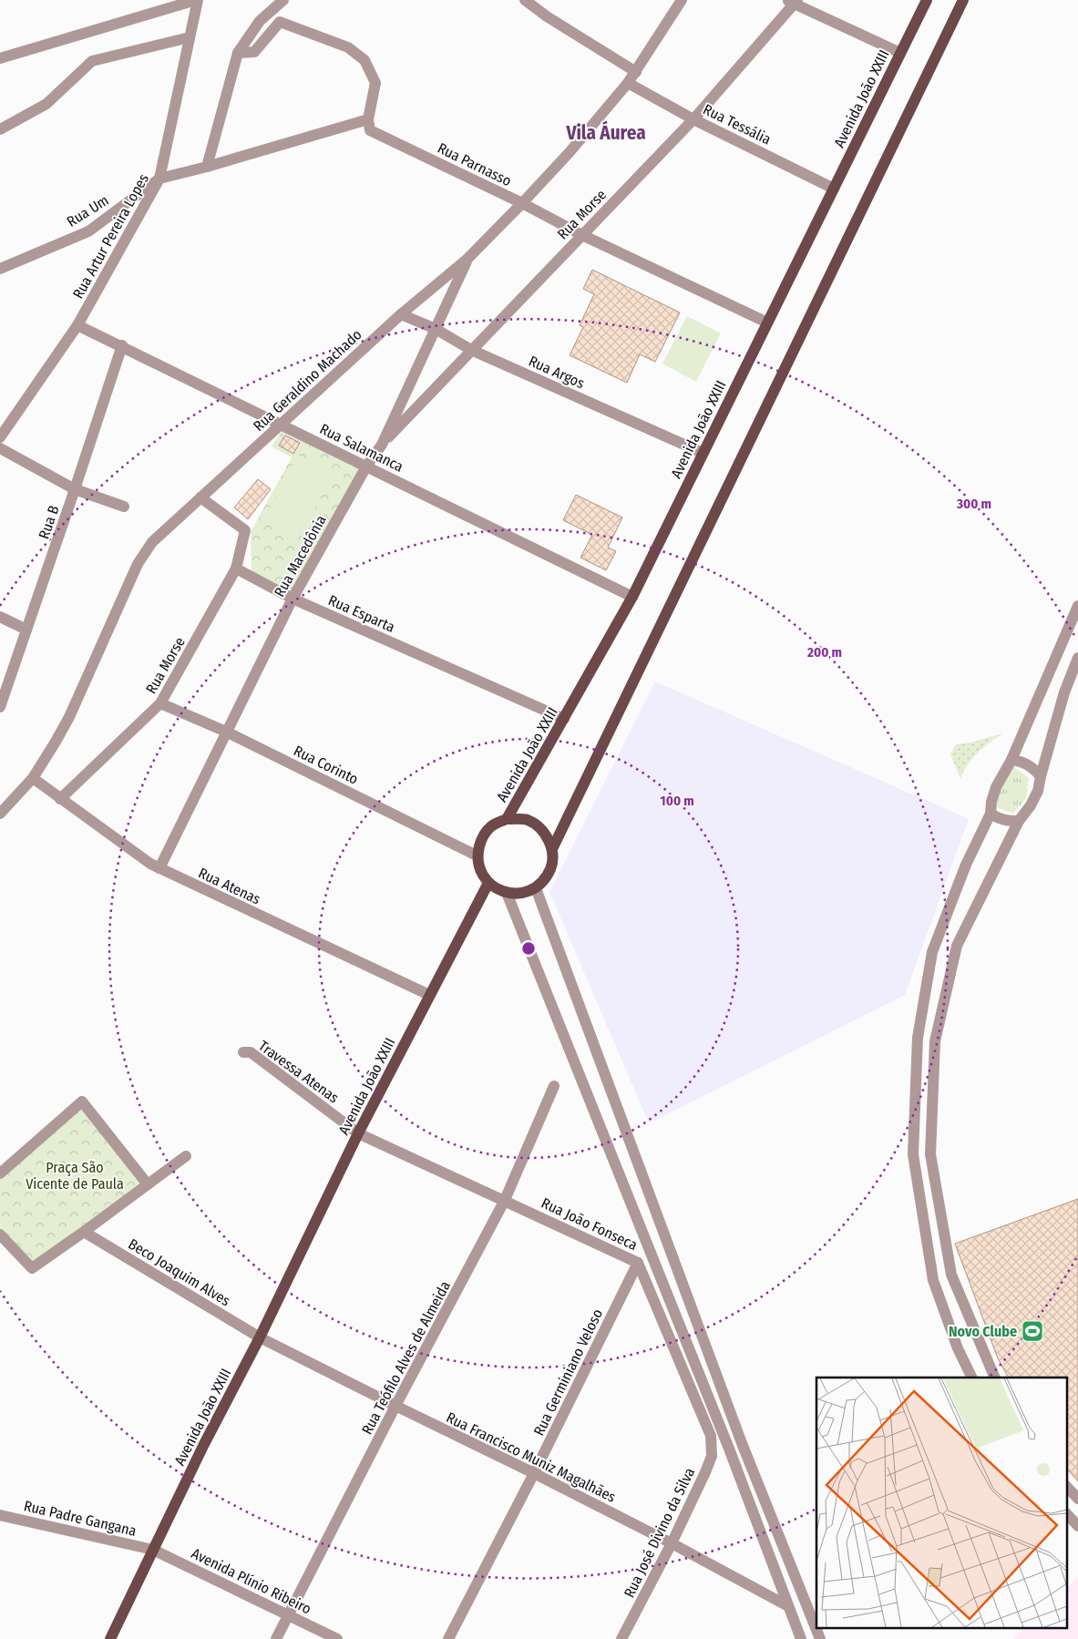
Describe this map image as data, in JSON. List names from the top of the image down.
{
  "streets": {
    "main road": ["Avenida João XXIII"],
    "street": [
      "Rua Tessália",
      "Rua Parnasso",
      "Rua Um",
      "Rua Morse",
      "Rua Artur Pereira Lopes",
      "Rua Argos",
      "Rua Geraldino Machado",
      "Rua Salamanca",
      "Rua B",
      "Rua Macedônia",
      "Rua Esparta",
      "Rua Corinto",
      "Rua Atenas",
      "Travessa Atenas",
      "Rua João Fonseca",
      "Beco Joaquim Alves",
      "Rua Teófilo Alves de Almeida",
      "Rua Germiniano Veloso",
      "Rua Francisco Muniz Magalhães",
      "Rua Padre Gangana",
      "Rua José Divino da Silva",
      "Avenida Plínio Ribeiro"
    ]
  },
  "crossings": [
    ["Avenida João XXIII", "Rua Tessália"],
    ["Avenida João XXIII", "Rua Parnasso"],
    ["Avenida João XXIII", "Rua Argos"],
    ["Avenida João XXIII", "Rua Salamanca"],
    ["Avenida João XXIII", "Rua Esparta"],
    ["Avenida João XXIII", "Rua Corinto"],
    ["Avenida João XXIII", "Rua Atenas"],
    ["Avenida João XXIII", "Travessa Atenas"],
    ["Avenida João XXIII", "Rua João Fonseca"],
    ["Avenida João XXIII", "Beco Joaquim Alves"],
    ["Avenida João XXIII", "Rua Francisco Muniz Magalhães"],
    ["Avenida João XXIII", "Rua Padre Gangana"],
    ["Avenida João XXIII", "Avenida Plínio Ribeiro"],
    ["Rua Tessália", "Rua Morse"],
    ["Rua Tessália", "Rua Geraldino Machado"],
    ["Rua Parnasso", "Rua Morse"],
    ["Rua Parnasso", "Rua Geraldino Machado"],
    ["Rua Um", "Rua Artur Pereira Lopes"],
    ["Rua Morse", "Rua Argos"],
    ["Rua Morse", "Rua Macedônia"],
    ["Rua Morse", "Rua Esparta"],
    ["Rua Morse", "Rua Corinto"],
    ["Rua Morse", "Rua Atenas"],
    ["Rua Artur Pereira Lopes", "Rua Salamanca"],
    ["Rua Argos", "Rua Geraldino Machado"],
    ["Rua Argos", "Rua Macedônia"],
    ["Rua Geraldino Machado", "Rua Salamanca"],
    ["Rua Geraldino Machado", "Rua Macedônia"],
    ["Rua Geraldino Machado", "Rua Atenas"],
    ["Rua Salamanca", "Rua B"],
    ["Rua Salamanca", "Rua Macedônia"],
    ["Rua Macedônia", "Rua Esparta"],
    ["Rua Macedônia", "Rua Corinto"],
    ["Rua Macedônia", "Rua Atenas"],
    ["Travessa Atenas", "Rua João Fonseca"],
    ["Rua João Fonseca", "Rua Teófilo Alves de Almeida"],
    ["Rua João Fonseca", "Rua Germiniano Veloso"],
    ["Rua João Fonseca", "Rua José Divino da Silva"],
    ["Beco Joaquim Alves", "Rua Francisco Muniz Magalhães"],
    ["Rua Teófilo Alves de Almeida", "Rua Francisco Muniz Magalhães"],
    ["Rua Teófilo Alves de Almeida", "Avenida Plínio Ribeiro"],
    ["Rua Germiniano Veloso", "Rua Francisco Muniz Magalhães"],
    ["Rua Francisco Muniz Magalhães", "Rua José Divino da Silva"],
    ["Rua Padre Gangana", "Avenida Plínio Ribeiro"]
  ],
  "districts": ["Vila Áurea"],
  "parks": ["Praça São Vicente de Paula"],
  "places": {
    "sports": ["Novo Clube"]
  },
  "rings": ["300 m", "200 m", "100 m"]
}
